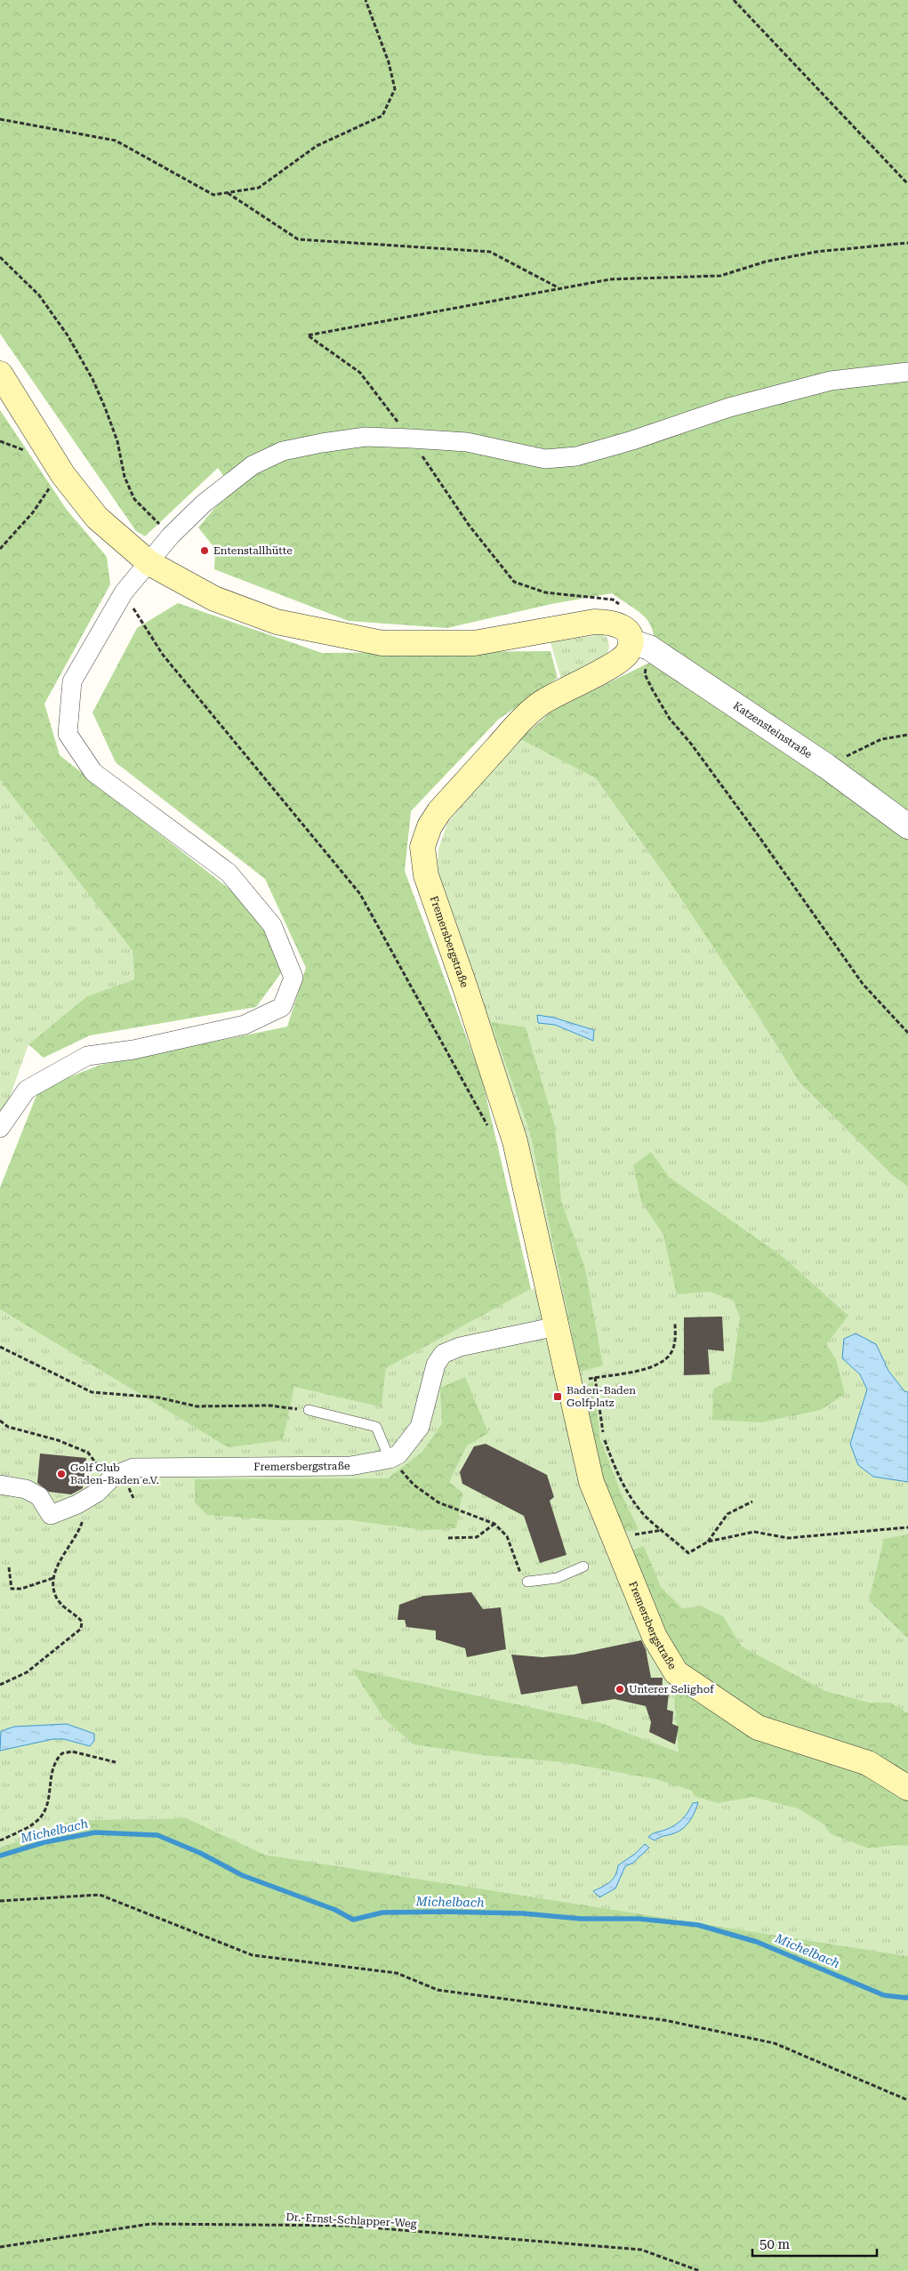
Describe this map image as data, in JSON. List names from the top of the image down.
{
  "streets": {
    "main road": ["Fremersbergstraße"],
    "street": ["Katzensteinstraße"],
    "path": ["Dr.-Ernst-Schlapper-Weg"]
  },
  "crossings": [
    ["Katzensteinstraße", "Fremersbergstraße"]
  ],
  "water": ["Michelbach"],
  "places": {
    "other": ["Entenstallhütte", "Golf Club Baden-Baden e.V.", "Unterer Selighof"],
    "transit": ["Baden-Baden Golfplatz"]
  },
  "scale_bar": "50 m"
}
